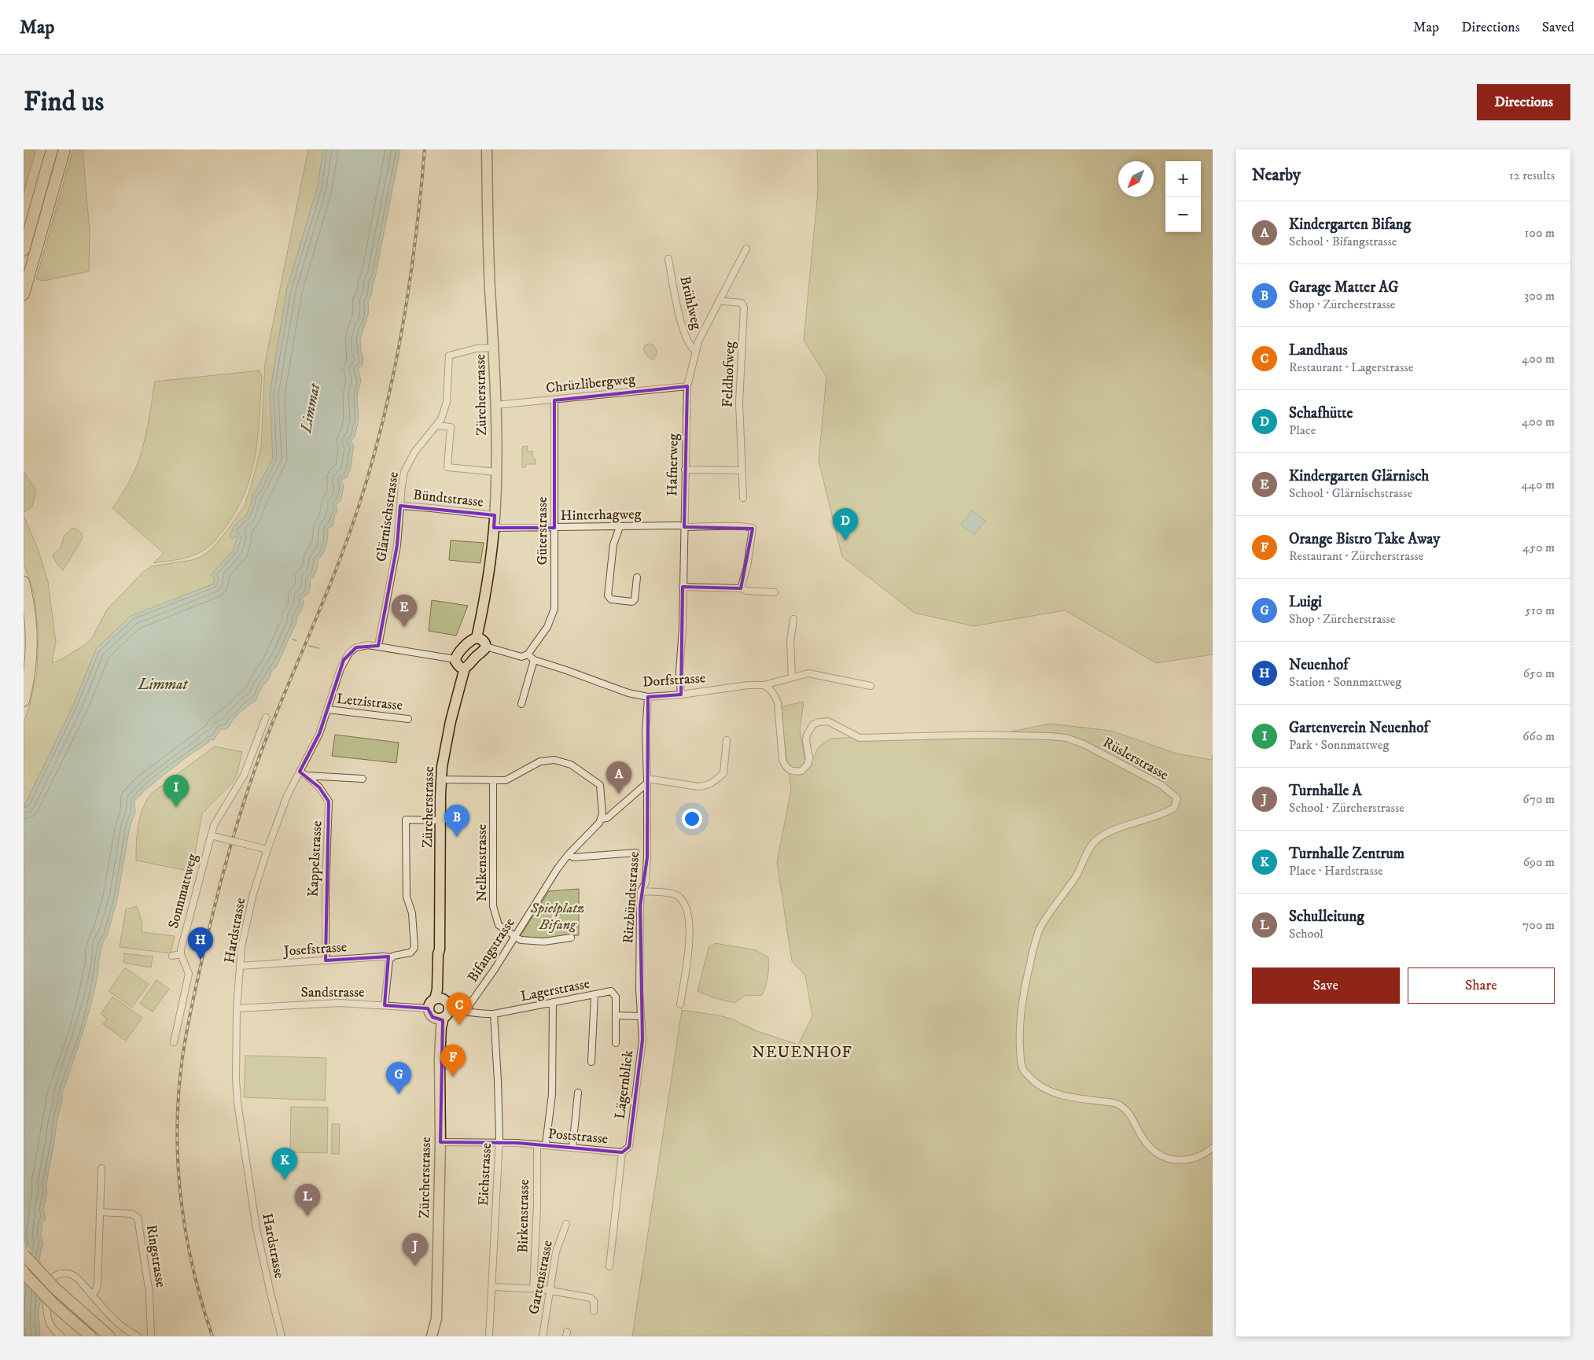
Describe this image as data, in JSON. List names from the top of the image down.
{
  "streets": {
    "main road": ["Zürcherstrasse"],
    "street": [
      "Brühlweg",
      "Feldhofweg",
      "Chrüzlibergweg",
      "Hafnerweg",
      "Bündtstrasse",
      "Hinterhagweg",
      "Glärnischstrasse",
      "Güterstrasse",
      "Dorfstrasse",
      "Letzistrasse",
      "Rüslerstrasse",
      "Kappelstrasse",
      "Nelkenstrasse",
      "Sonnmattweg",
      "Ritzbündtstrasse",
      "Hardstrasse",
      "Josefstrasse",
      "Bifangstrasse",
      "Lagerstrasse",
      "Sandstrasse",
      "Lägernblick",
      "Poststrasse",
      "Eichstrasse",
      "Birkenstrasse",
      "Ringstrasse",
      "Gartenstrasse"
    ]
  },
  "crossings": [
    ["Brühlweg", "Hafnerweg"],
    ["Feldhofweg", "Hafnerweg"],
    ["Chrüzlibergweg", "Zürcherstrasse"],
    ["Chrüzlibergweg", "Hafnerweg"],
    ["Chrüzlibergweg", "Güterstrasse"],
    ["Zürcherstrasse", "Bündtstrasse"],
    ["Zürcherstrasse", "Hinterhagweg"],
    ["Zürcherstrasse", "Glärnischstrasse"],
    ["Zürcherstrasse", "Josefstrasse"],
    ["Zürcherstrasse", "Lagerstrasse"],
    ["Zürcherstrasse", "Sandstrasse"],
    ["Zürcherstrasse", "Poststrasse"],
    ["Hafnerweg", "Hinterhagweg"],
    ["Hafnerweg", "Dorfstrasse"],
    ["Bündtstrasse", "Glärnischstrasse"],
    ["Hinterhagweg", "Güterstrasse"],
    ["Glärnischstrasse", "Hardstrasse"],
    ["Güterstrasse", "Dorfstrasse"],
    ["Dorfstrasse", "Rüslerstrasse"],
    ["Letzistrasse", "Hardstrasse"],
    ["Kappelstrasse", "Hardstrasse"],
    ["Kappelstrasse", "Josefstrasse"],
    ["Nelkenstrasse", "Bifangstrasse"],
    ["Ritzbündtstrasse", "Bifangstrasse"],
    ["Ritzbündtstrasse", "Lägernblick"],
    ["Hardstrasse", "Josefstrasse"],
    ["Hardstrasse", "Sandstrasse"],
    ["Bifangstrasse", "Lagerstrasse"],
    ["Lagerstrasse", "Sandstrasse"],
    ["Lagerstrasse", "Eichstrasse"],
    ["Lägernblick", "Poststrasse"],
    ["Poststrasse", "Eichstrasse"],
    ["Poststrasse", "Birkenstrasse"]
  ],
  "districts": ["NEUENHOF"],
  "water": ["Limmat"],
  "parks": ["Spielplatz Bifang"],
  "north": "bottom left",
  "page": {
    "header": "Map",
    "nav": ["Map", "Directions", "Saved"],
    "buttons": [
      "Directions",
      ["Save", "Share"]
    ],
    "title": "Find us",
    "heading": ["Nearby", "12 results"],
    "map_buttons": ["+", "−"],
    "list": [
      {
        "mark": "A",
        "name": "Kindergarten Bifang",
        "note": "School · Bifangstrasse",
        "value": "100 m"
      },
      {
        "mark": "B",
        "name": "Garage Matter AG",
        "note": "Shop · Zürcherstrasse",
        "value": "300 m"
      },
      {
        "mark": "C",
        "name": "Landhaus",
        "note": "Restaurant · Lagerstrasse",
        "value": "400 m"
      },
      {
        "mark": "D",
        "name": "Schafhütte",
        "note": "Place",
        "value": "400 m"
      },
      {
        "mark": "E",
        "name": "Kindergarten Glärnisch",
        "note": "School · Glärnischstrasse",
        "value": "440 m"
      },
      {
        "mark": "F",
        "name": "Orange Bistro Take Away",
        "note": "Restaurant · Zürcherstrasse",
        "value": "450 m"
      },
      {
        "mark": "G",
        "name": "Luigi",
        "note": "Shop · Zürcherstrasse",
        "value": "510 m"
      },
      {
        "mark": "H",
        "name": "Neuenhof",
        "note": "Station · Sonnmattweg",
        "value": "650 m"
      },
      {
        "mark": "I",
        "name": "Gartenverein Neuenhof",
        "note": "Park · Sonnmattweg",
        "value": "660 m"
      },
      {
        "mark": "J",
        "name": "Turnhalle A",
        "note": "School · Zürcherstrasse",
        "value": "670 m"
      },
      {
        "mark": "K",
        "name": "Turnhalle Zentrum",
        "note": "Place · Hardstrasse",
        "value": "690 m"
      },
      {
        "mark": "L",
        "name": "Schulleitung",
        "note": "School",
        "value": "700 m"
      }
    ],
    "pins": [
      "D",
      "E",
      "A",
      "I",
      "B",
      "H",
      "C",
      "F",
      "G",
      "K",
      "L",
      "J"
    ]
  }
}
